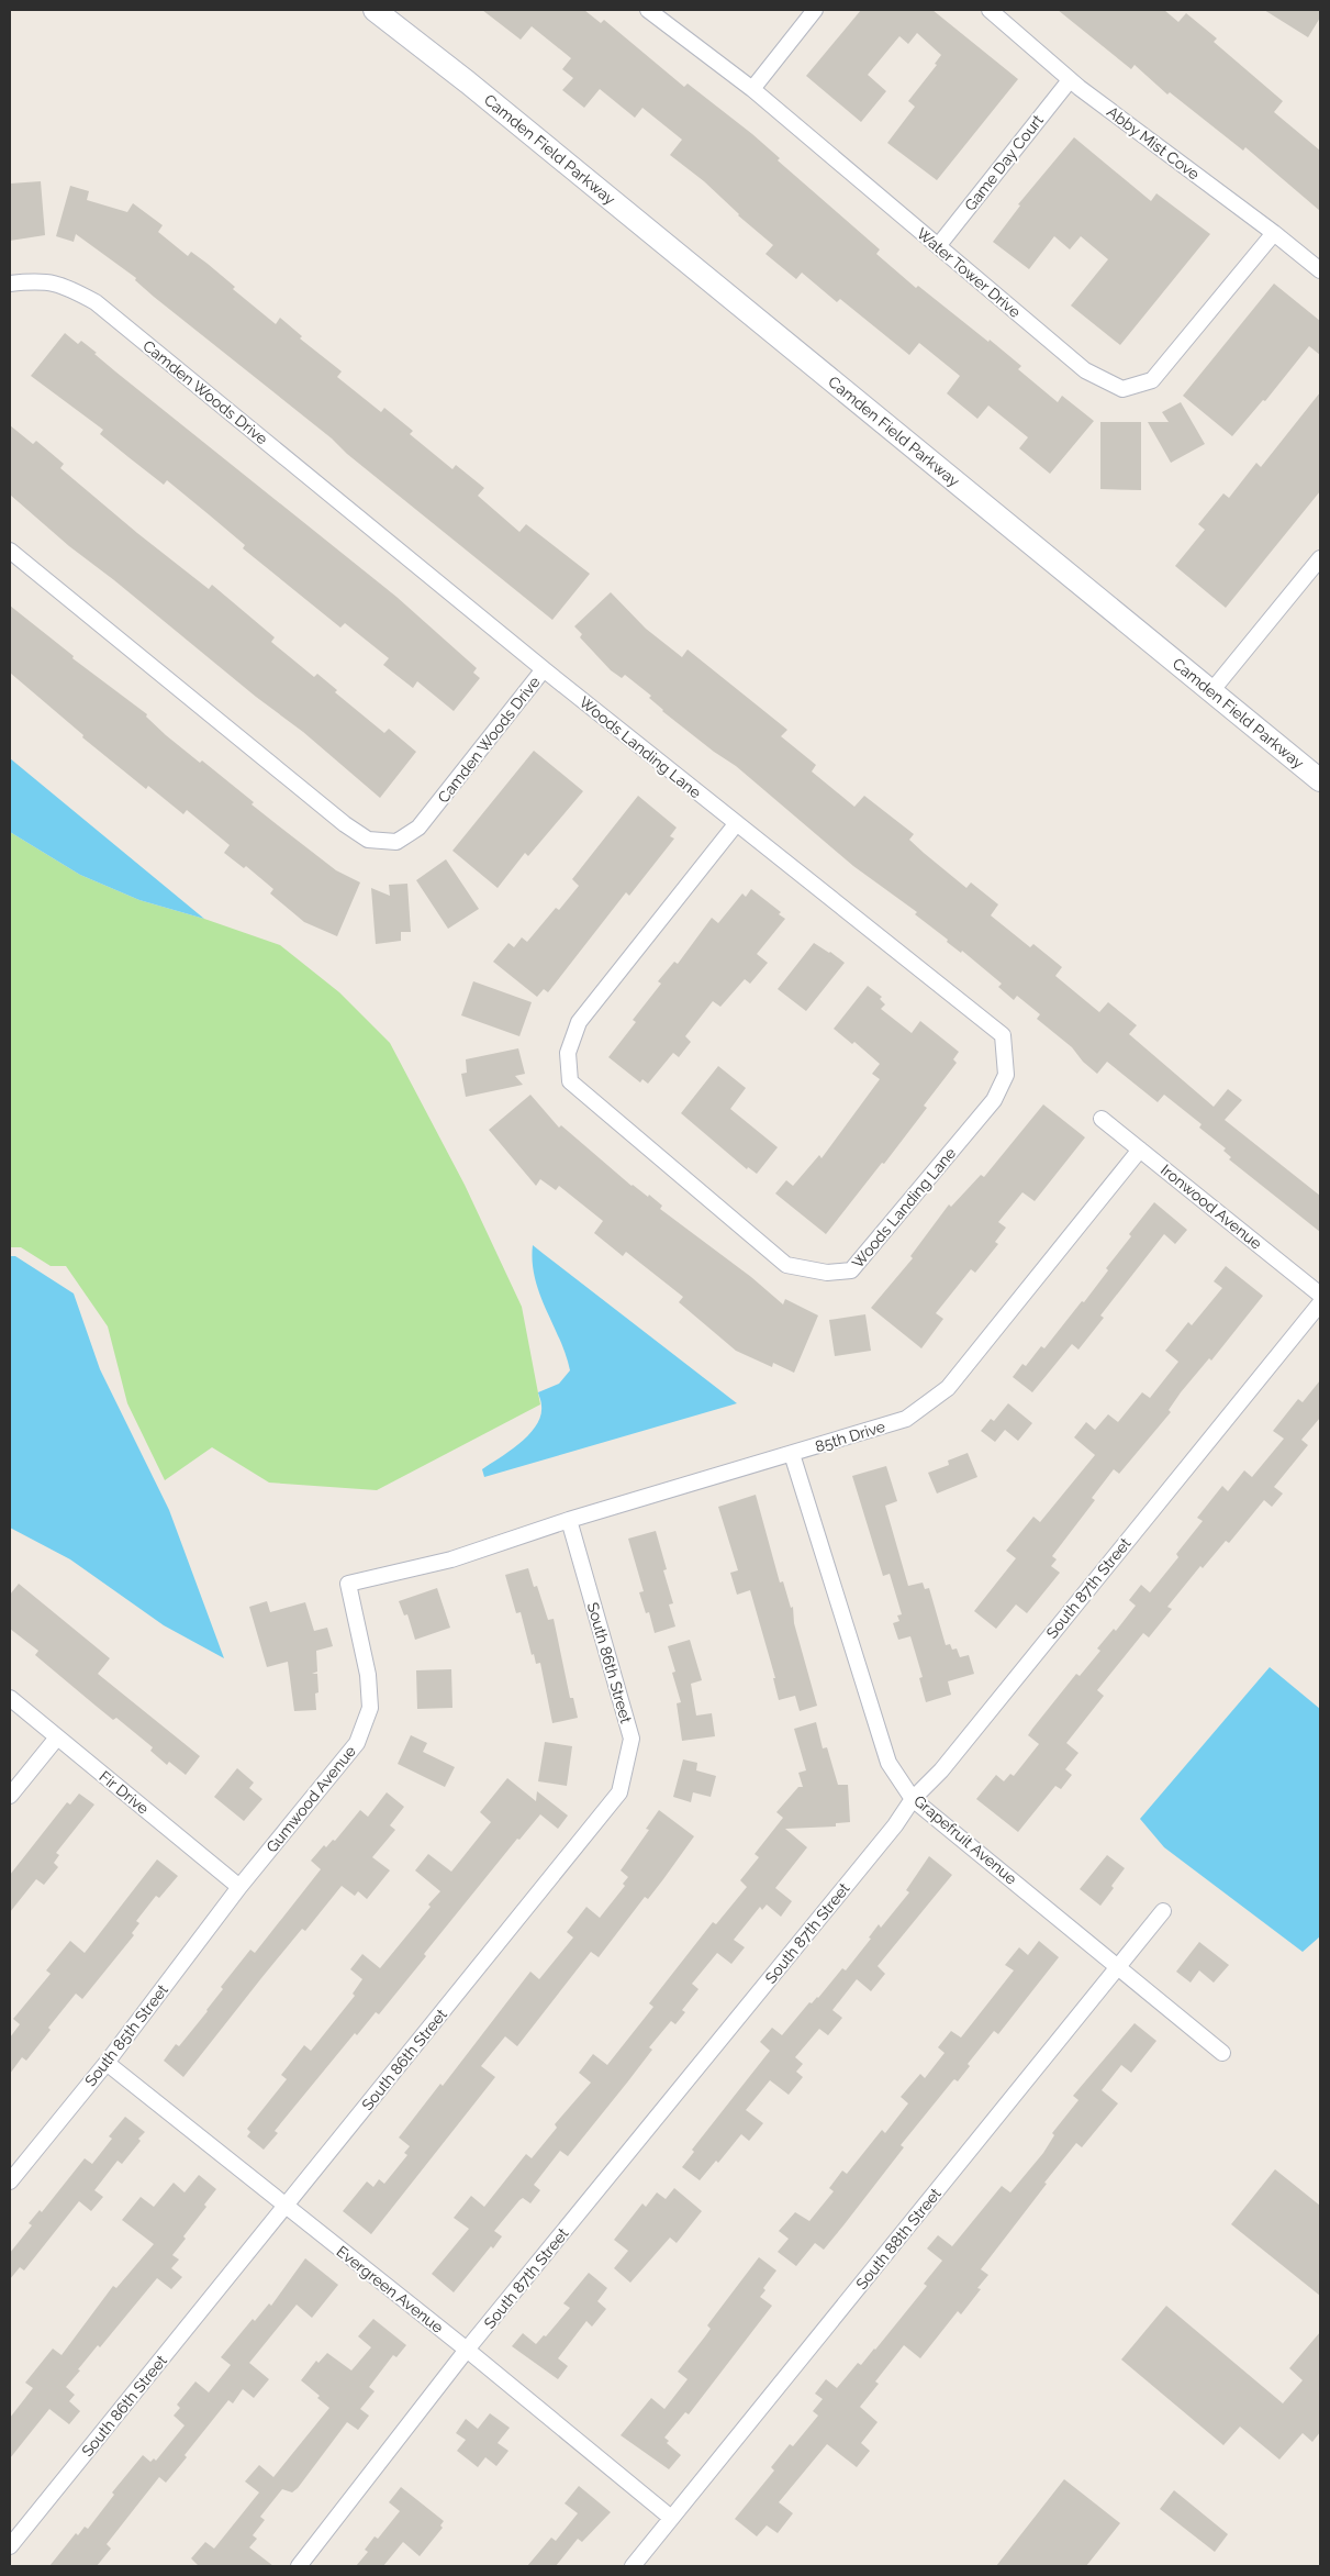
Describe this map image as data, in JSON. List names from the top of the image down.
{
  "streets": {
    "street": [
      "Abby Mist Cove",
      "Camden Field Parkway",
      "Game Day Court",
      "Water Tower Drive",
      "Camden Woods Drive",
      "Woods Landing Lane",
      "Ironwood Avenue",
      "85th Drive",
      "South 87th Street",
      "South 86th Street",
      "Fir Drive",
      "Gumwood Avenue",
      "Grapefruit Avenue",
      "South 85th Street",
      "South 88th Street",
      "Evergreen Avenue"
    ]
  },
  "crossings": [
    ["Abby Mist Cove", "Game Day Court"],
    ["Abby Mist Cove", "Water Tower Drive"],
    ["Game Day Court", "Water Tower Drive"],
    ["Camden Woods Drive", "Woods Landing Lane"],
    ["Ironwood Avenue", "85th Drive"],
    ["85th Drive", "South 86th Street"],
    ["85th Drive", "Gumwood Avenue"],
    ["85th Drive", "Grapefruit Avenue"],
    ["South 87th Street", "Grapefruit Avenue"],
    ["South 87th Street", "Evergreen Avenue"],
    ["South 86th Street", "Evergreen Avenue"],
    ["Fir Drive", "Gumwood Avenue"],
    ["Fir Drive", "South 85th Street"],
    ["Gumwood Avenue", "South 85th Street"],
    ["Grapefruit Avenue", "South 88th Street"],
    ["South 85th Street", "Evergreen Avenue"],
    ["South 88th Street", "Evergreen Avenue"]
  ]
}
